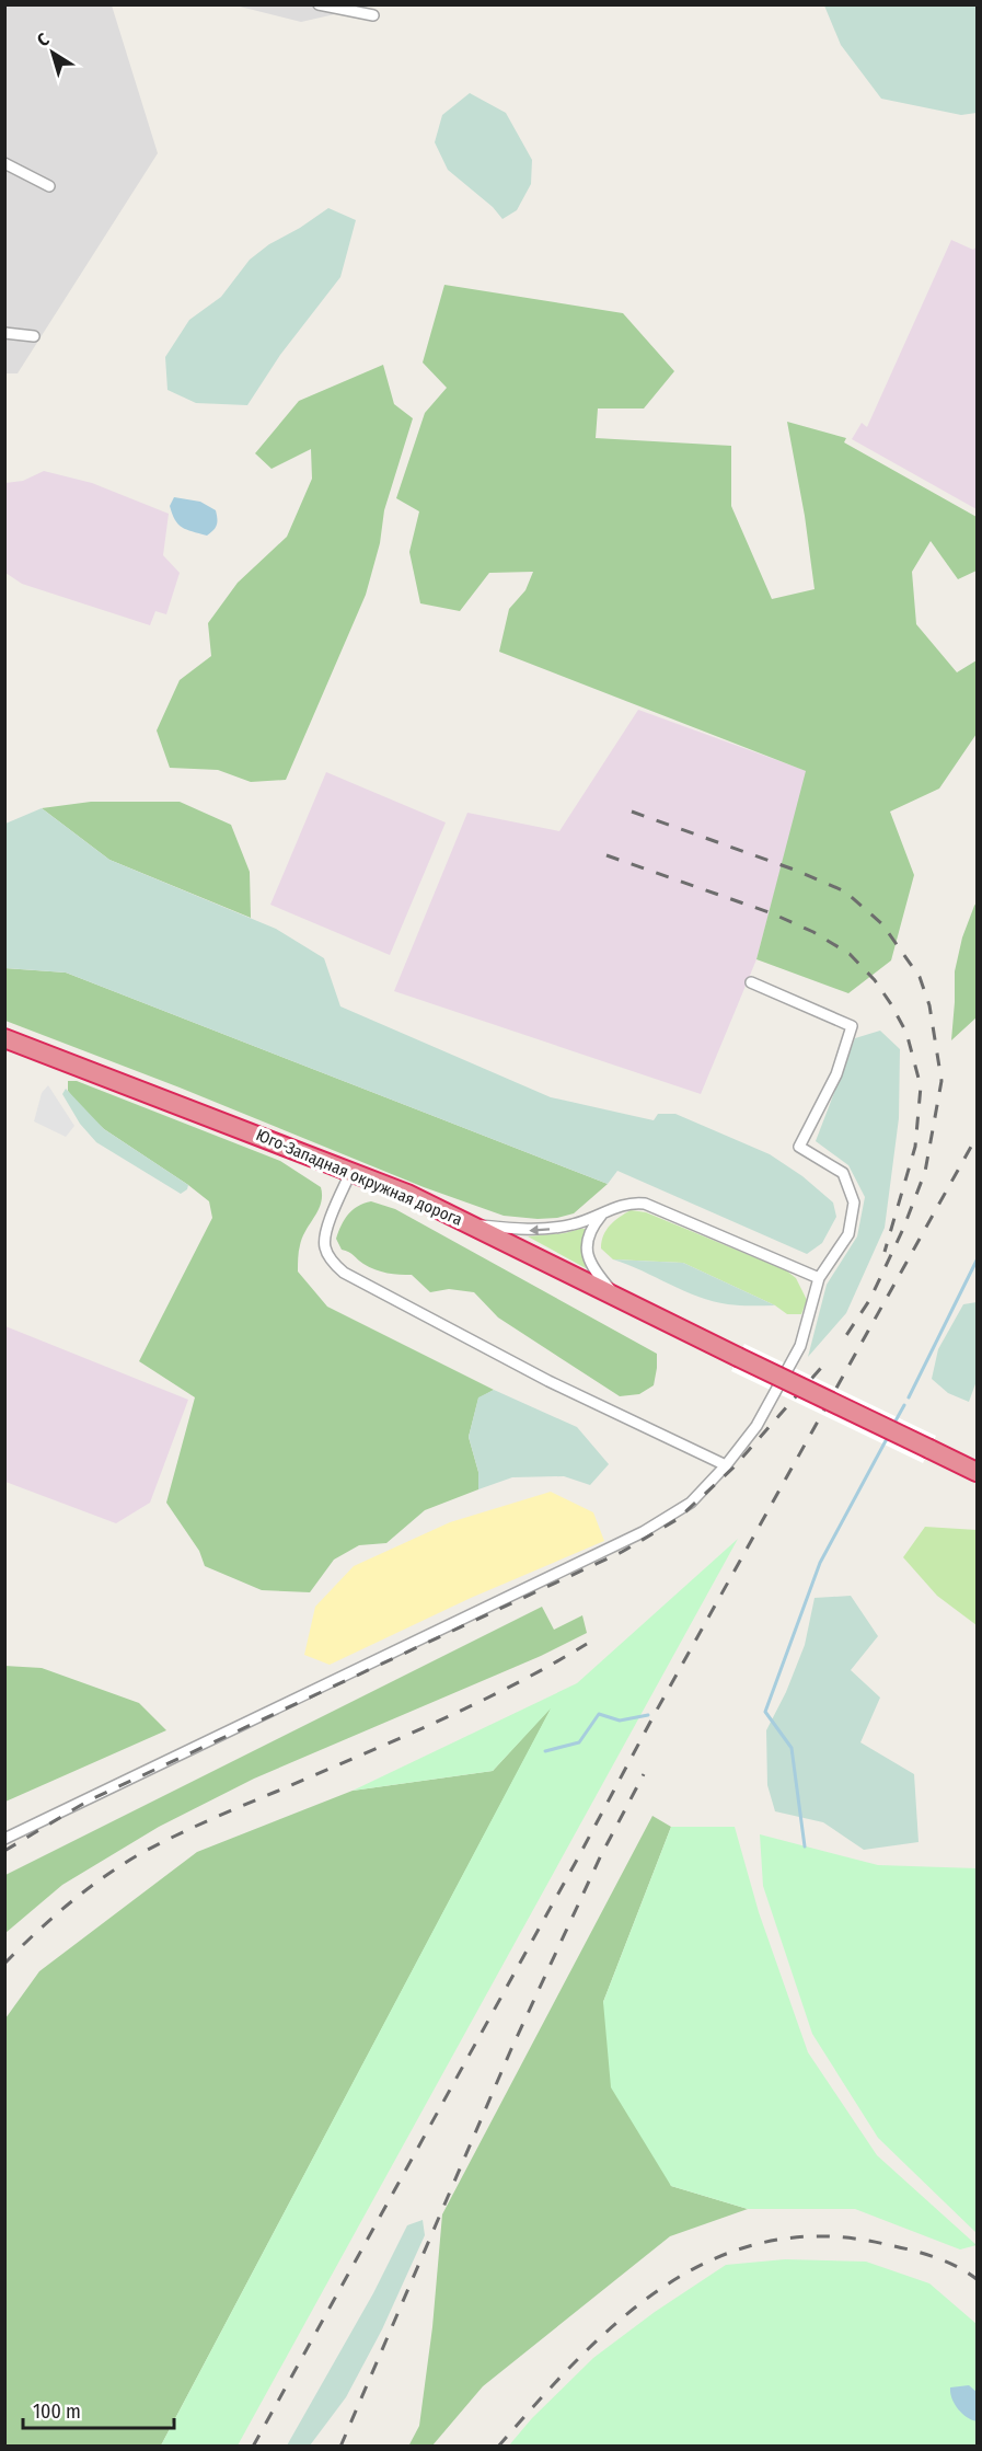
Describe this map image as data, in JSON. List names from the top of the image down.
{
  "streets": {
    "highway": ["Юго-Западная окружная дорога"]
  },
  "scale_bar": "100 m",
  "north": "top left"
}
